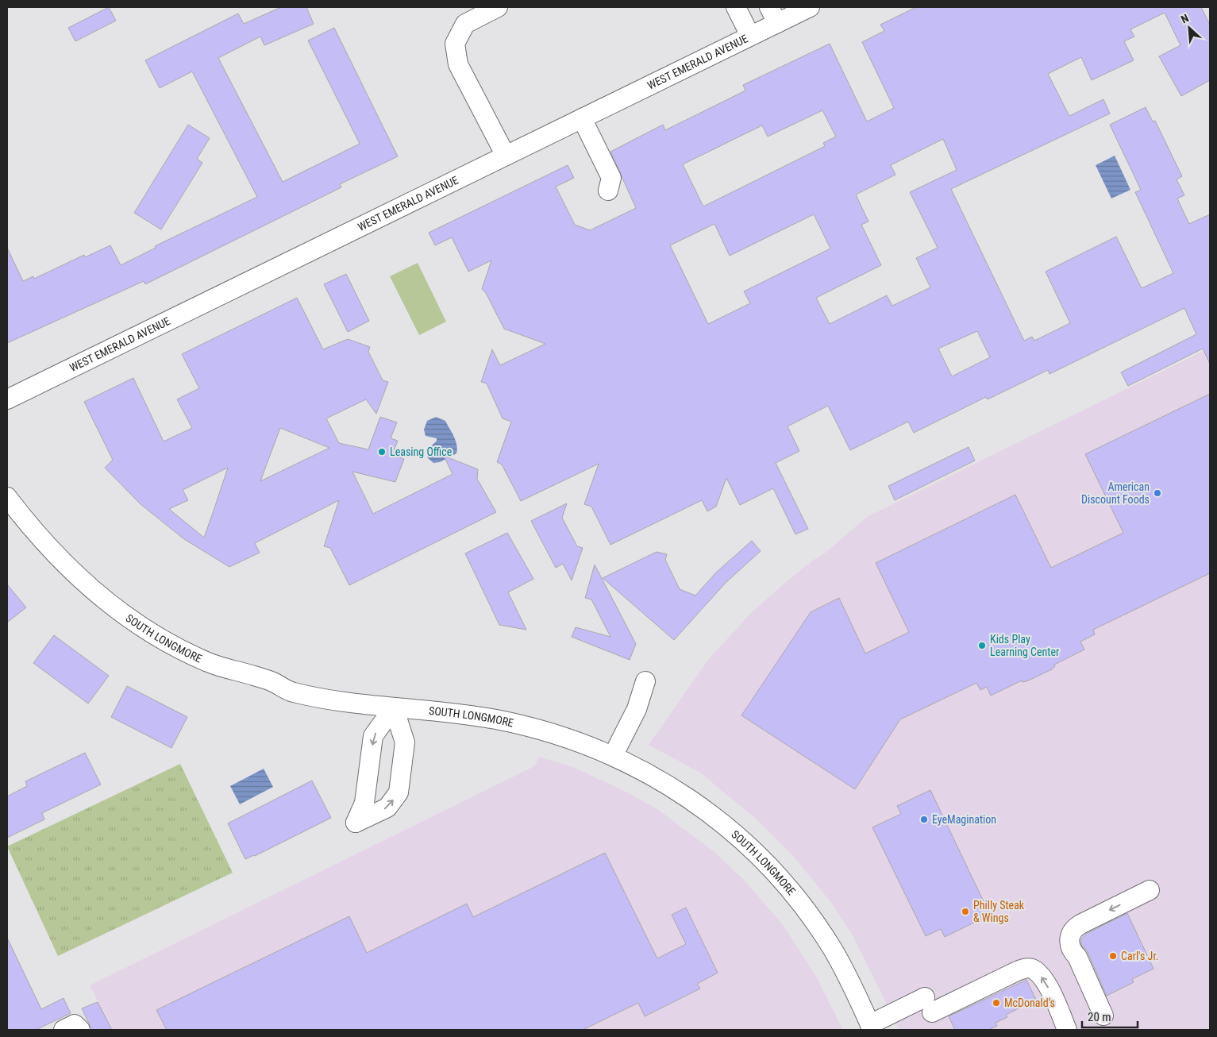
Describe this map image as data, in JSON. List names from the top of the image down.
{
  "streets": {
    "street": ["WEST EMERALD AVENUE", "SOUTH LONGMORE"]
  },
  "places": [
    "Leasing Office",
    "American Discount Foods",
    "Kids Play Learning Center",
    "EyeMagination",
    "Philly Steak & Wings",
    "Carl's Jr.",
    "McDonald's"
  ],
  "scale_bar": "20 m",
  "north": "top left"
}
